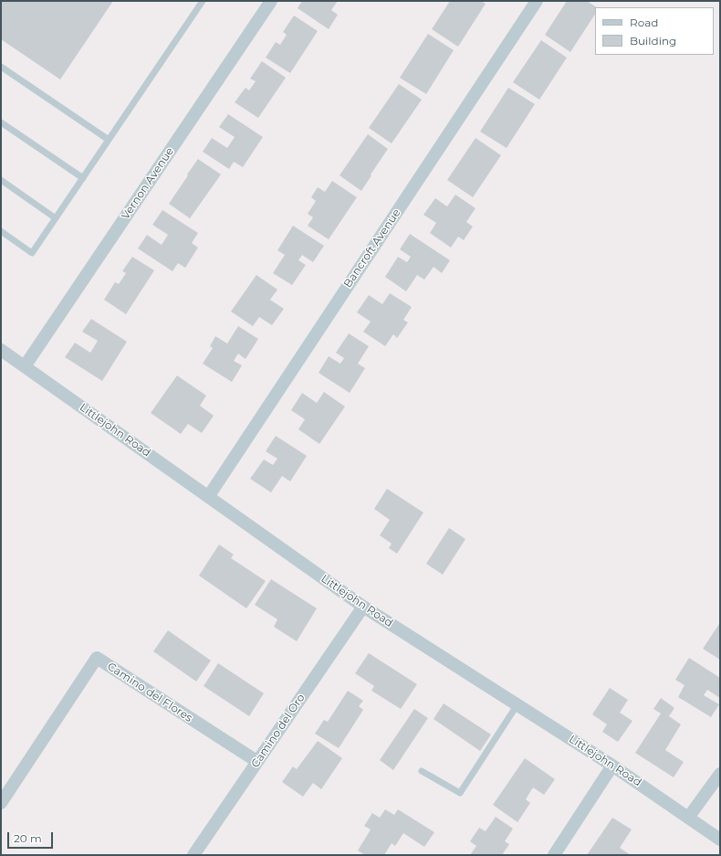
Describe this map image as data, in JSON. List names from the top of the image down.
{
  "streets": {
    "street": [
      "Vernon Avenue",
      "Bancroft Avenue",
      "Littlejohn Road",
      "Camino del Flores",
      "Camino del Oro"
    ]
  },
  "crossings": [
    ["Vernon Avenue", "Littlejohn Road"],
    ["Bancroft Avenue", "Littlejohn Road"],
    ["Littlejohn Road", "Camino del Oro"],
    ["Camino del Flores", "Camino del Oro"]
  ],
  "legend": ["Road", "Building"],
  "scale_bar": "20 m"
}
